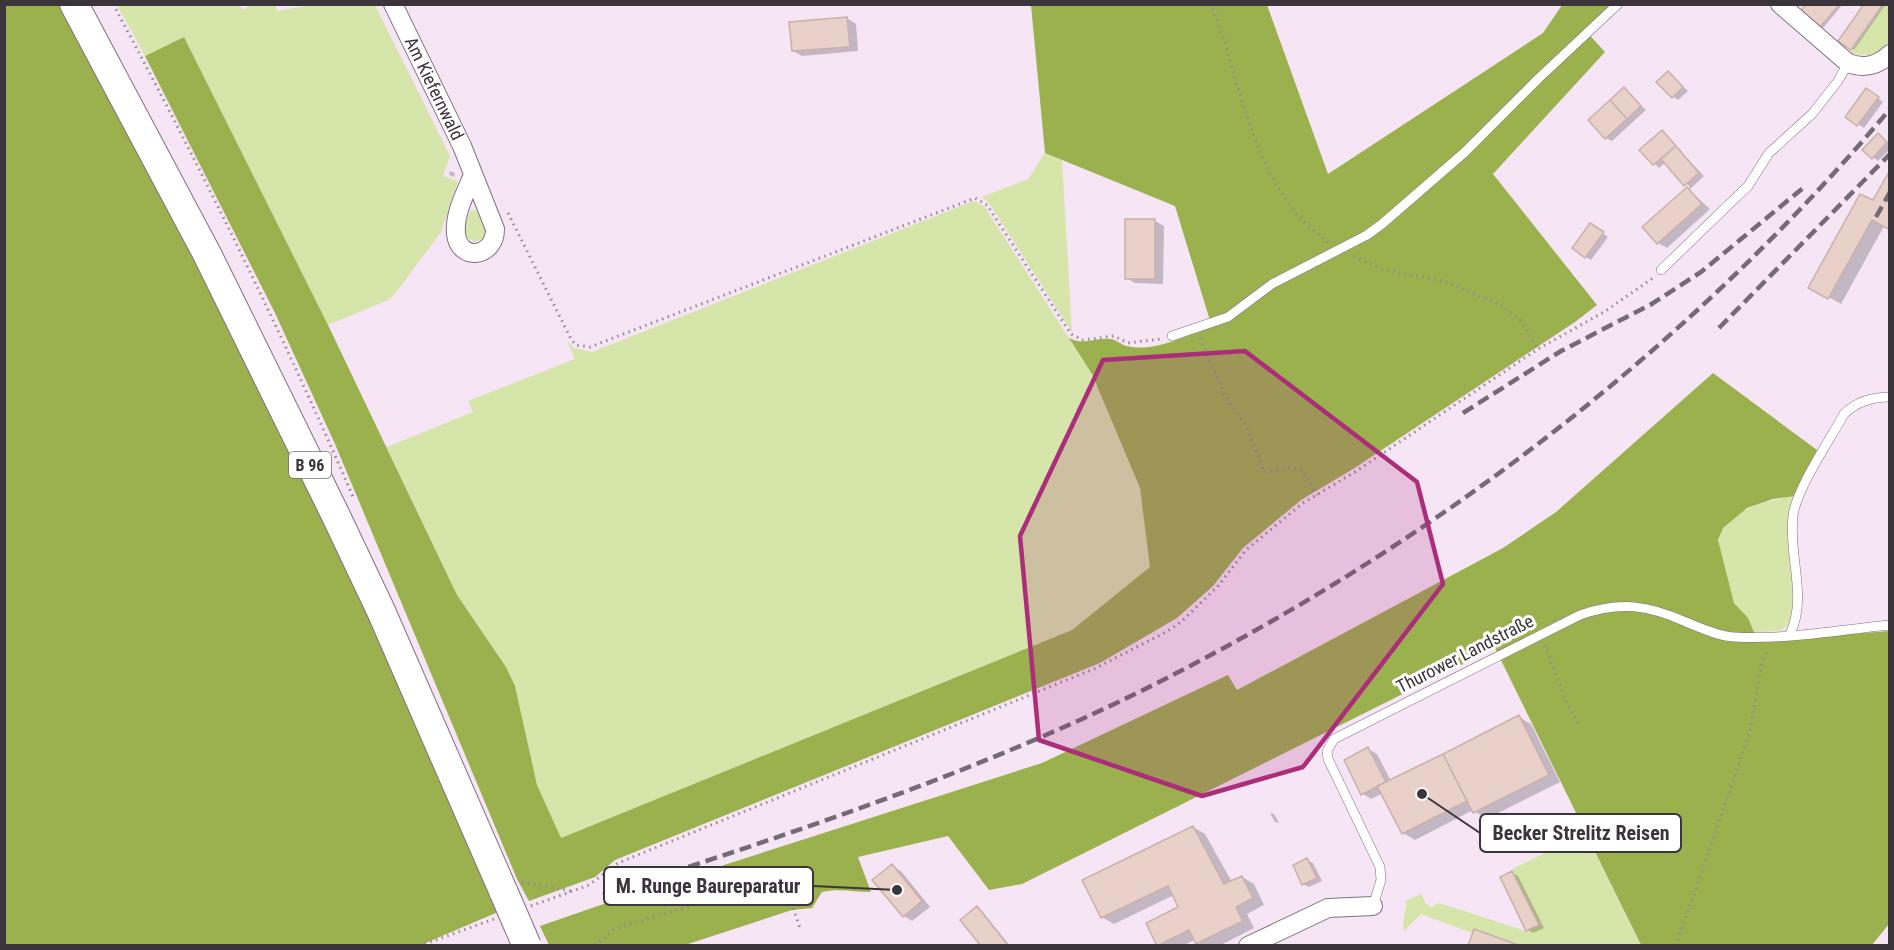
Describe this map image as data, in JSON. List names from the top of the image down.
{
  "streets": {
    "main road": ["B 96"],
    "street": ["Am Kiefernwald"],
    "lane": ["Thurower Landstraße"]
  },
  "places": ["Becker Strelitz Reisen", "M. Runge Baureparatur"]
}
